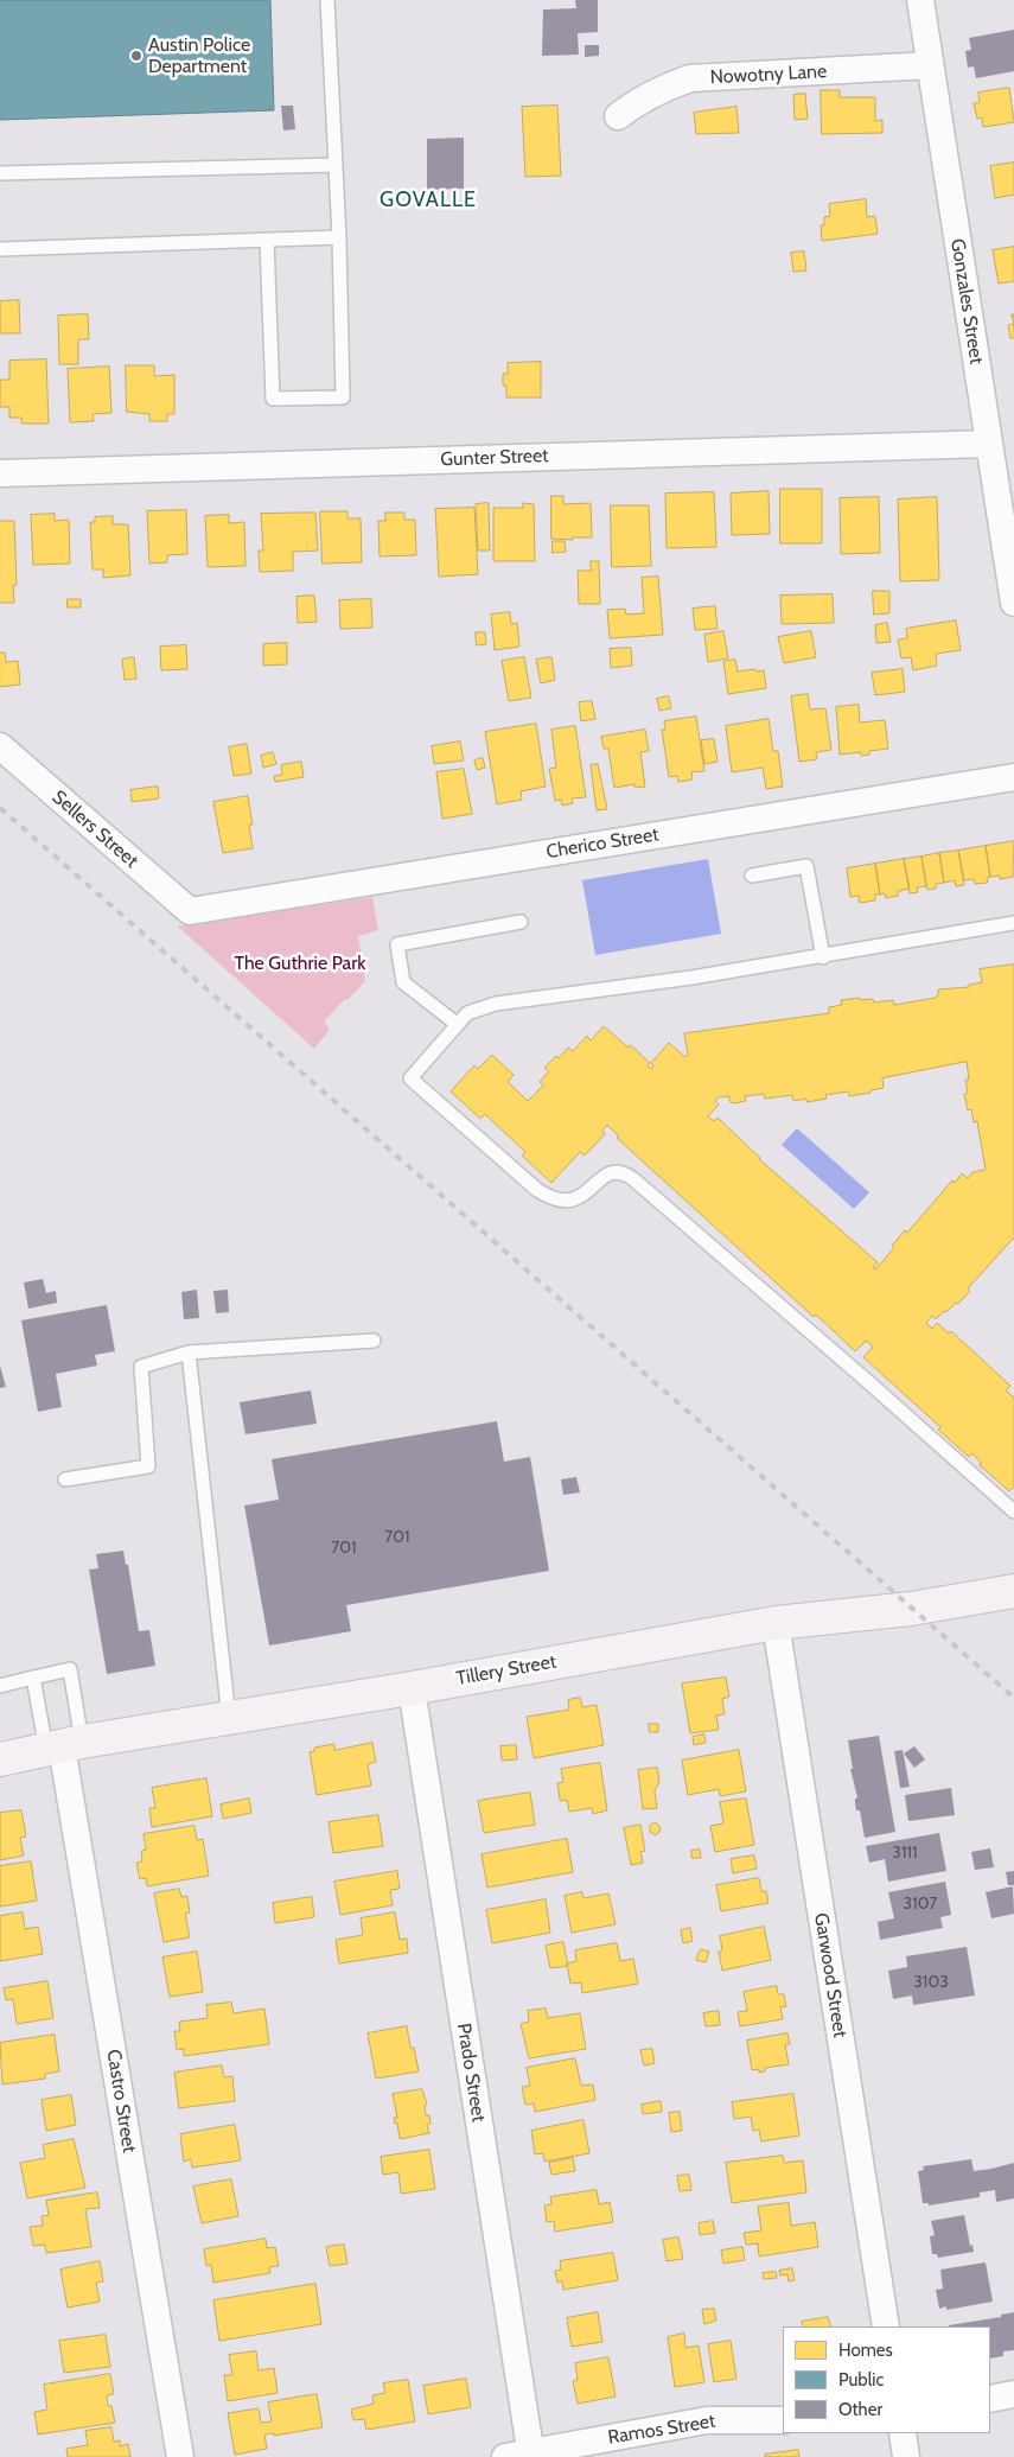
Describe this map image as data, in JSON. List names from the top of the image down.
{
  "streets": {
    "street": [
      "Nowotny Lane",
      "Gonzales Street",
      "Gunter Street",
      "Sellers Street",
      "Cherico Street",
      "Tillery Street",
      "Garwood Street",
      "Prado Street",
      "Castro Street",
      "Ramos Street"
    ]
  },
  "crossings": [
    ["Nowotny Lane", "Gonzales Street"],
    ["Gonzales Street", "Gunter Street"],
    ["Sellers Street", "Cherico Street"],
    ["Tillery Street", "Garwood Street"],
    ["Tillery Street", "Prado Street"],
    ["Tillery Street", "Castro Street"],
    ["Prado Street", "Ramos Street"]
  ],
  "districts": ["GOVALLE"],
  "parks": ["The Guthrie Park"],
  "places": ["Austin Police Department"],
  "house_numbers": [
    "701",
    "701",
    "3111",
    "3107",
    "3103"
  ],
  "legend": ["Homes", "Public", "Other"]
}
